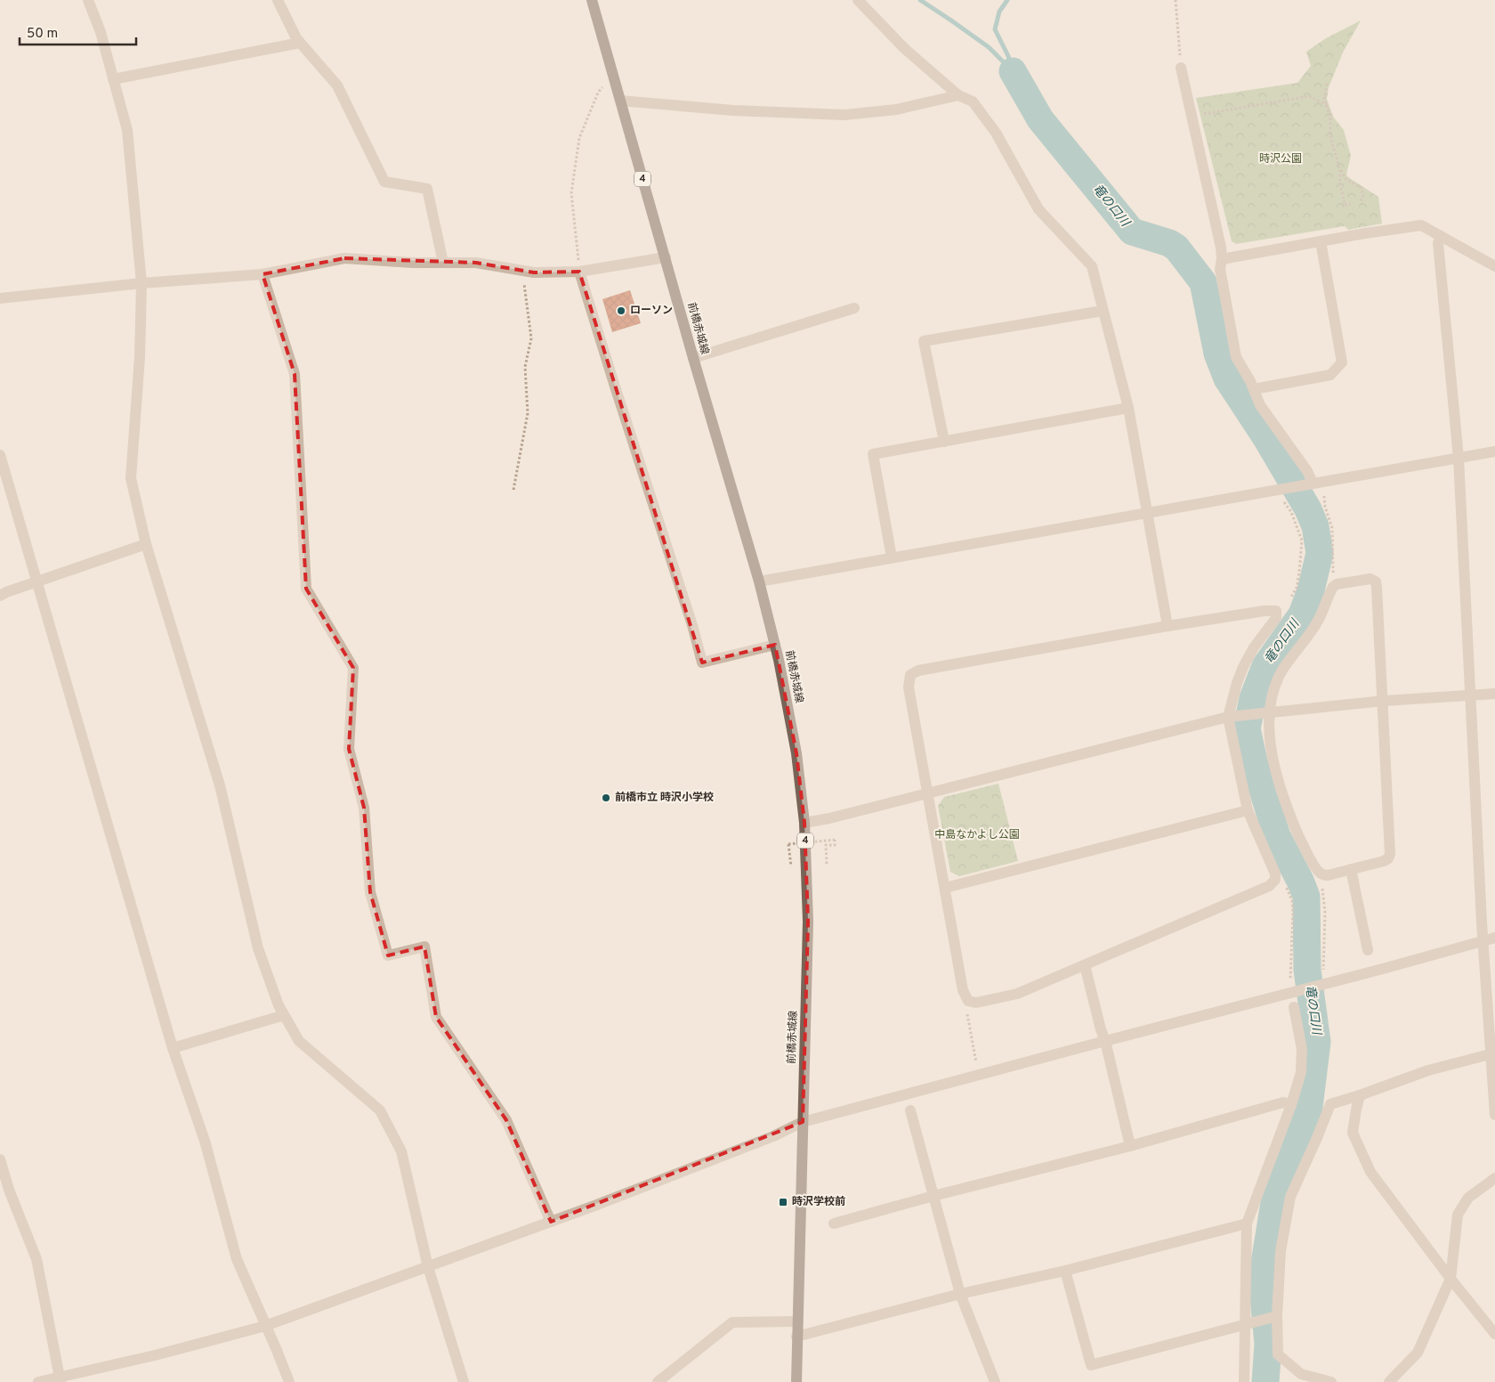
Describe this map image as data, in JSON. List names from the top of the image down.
{
  "streets": {
    "main road": ["4", "前橋赤城線"]
  },
  "water": ["竜の口川"],
  "parks": ["時沢公園", "中島なかよし公園"],
  "places": {
    "other": ["ローソン", "前橋市立 時沢小学校"],
    "transit": ["時沢学校前"]
  },
  "scale_bar": "50 m"
}
